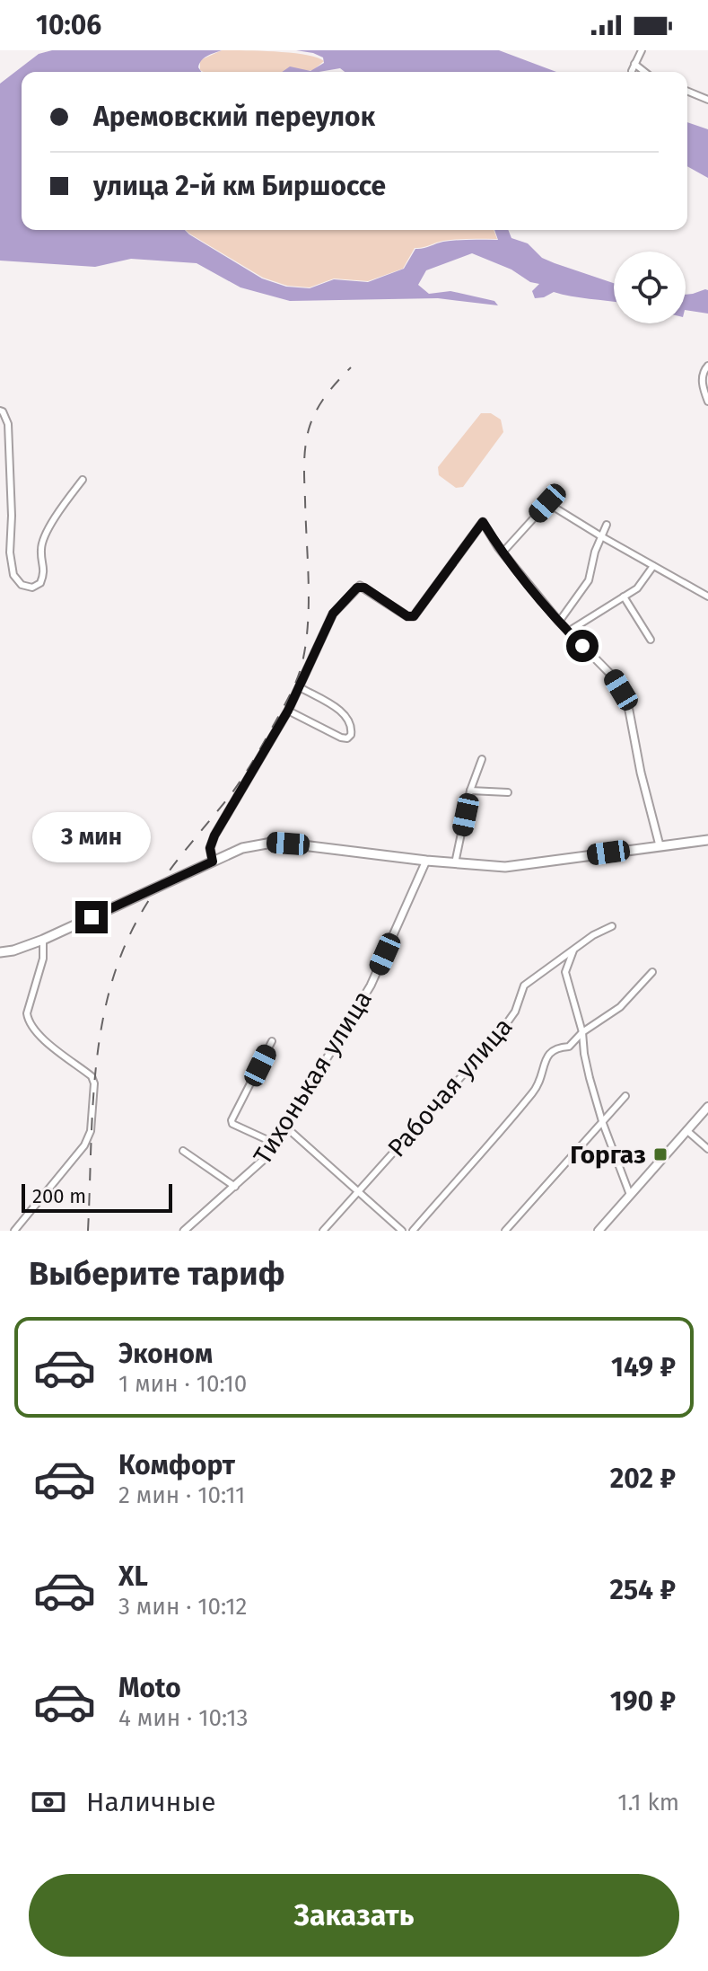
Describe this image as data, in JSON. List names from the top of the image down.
{
  "streets": {
    "street": ["Тихонькая улица", "Рабочая улица"]
  },
  "places": {
    "transit": ["Горгаз"]
  },
  "scale_bar": "200 m",
  "page": {
    "status": "10:06",
    "banner": ["Аремовский переулок", "улица 2-й км Биршоссе"],
    "bubble": "3 мин",
    "scale": "200 m",
    "heading": "Выберите тариф",
    "list": [
      {
        "name": "Эконом",
        "note": "1 мин · 10:10",
        "value": "149 ₽"
      },
      {
        "name": "Комфорт",
        "note": "2 мин · 10:11",
        "value": "202 ₽"
      },
      {
        "name": "XL",
        "note": "3 мин · 10:12",
        "value": "254 ₽"
      },
      {
        "name": "Moto",
        "note": "4 мин · 10:13",
        "value": "190 ₽"
      }
    ],
    "pay": ["Наличные", "1.1 km"],
    "buttons": "Заказать"
  }
}
